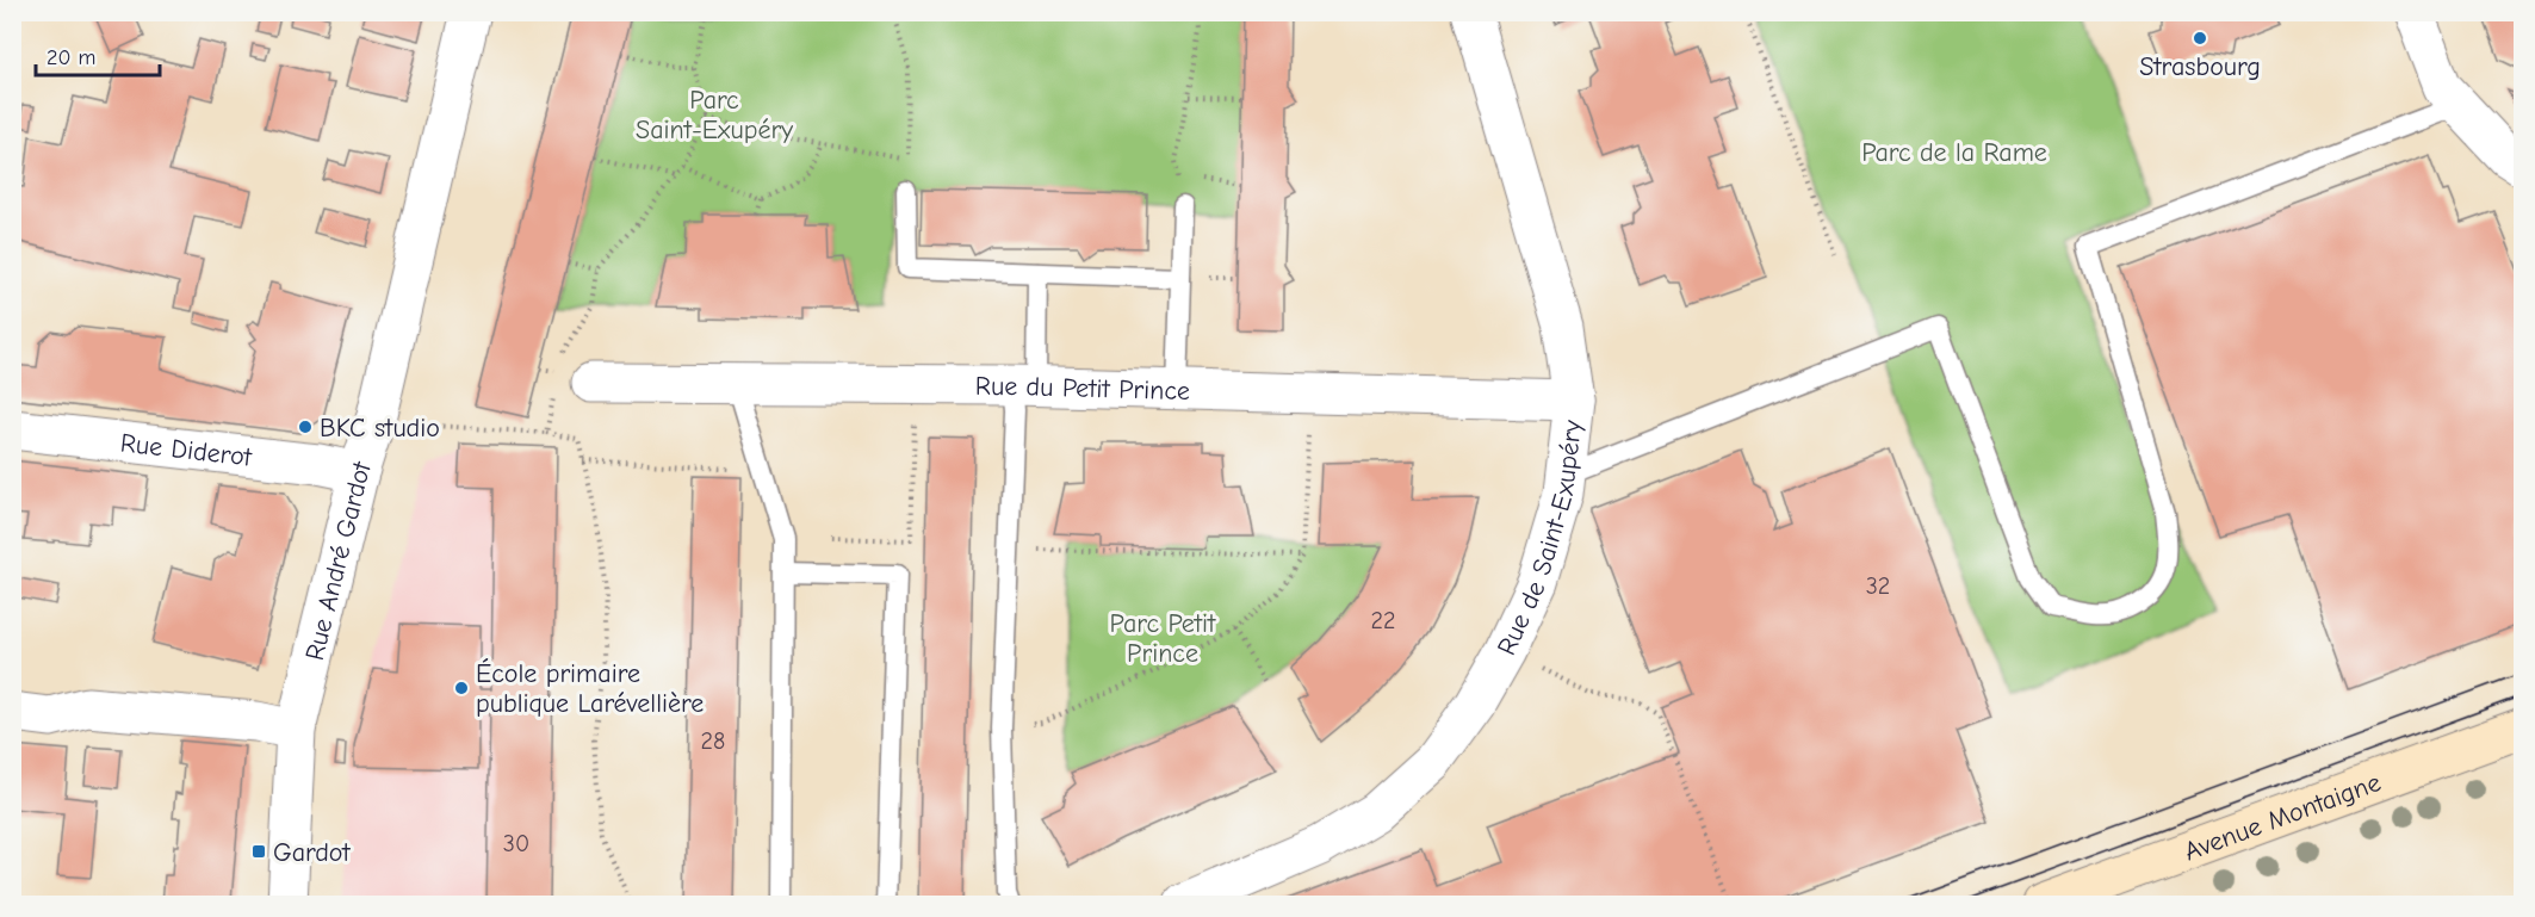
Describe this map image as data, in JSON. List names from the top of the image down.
{
  "streets": {
    "main road": ["Avenue Montaigne"],
    "street": [
      "Rue du Petit Prince",
      "Rue Diderot",
      "Rue de Saint-Exupéry",
      "Rue André Gardot"
    ]
  },
  "crossings": [
    ["Rue du Petit Prince", "Rue de Saint-Exupéry"],
    ["Rue Diderot", "Rue André Gardot"]
  ],
  "parks": ["Parc Saint-Exupéry", "Parc de la Rame", "Parc Petit Prince"],
  "places": {
    "other": ["Strasbourg", "BKC studio", "École primaire publique Larévellière"],
    "transit": ["Gardot"]
  },
  "house_numbers": [
    "32",
    "22",
    "28",
    "30"
  ],
  "scale_bar": "20 m"
}
